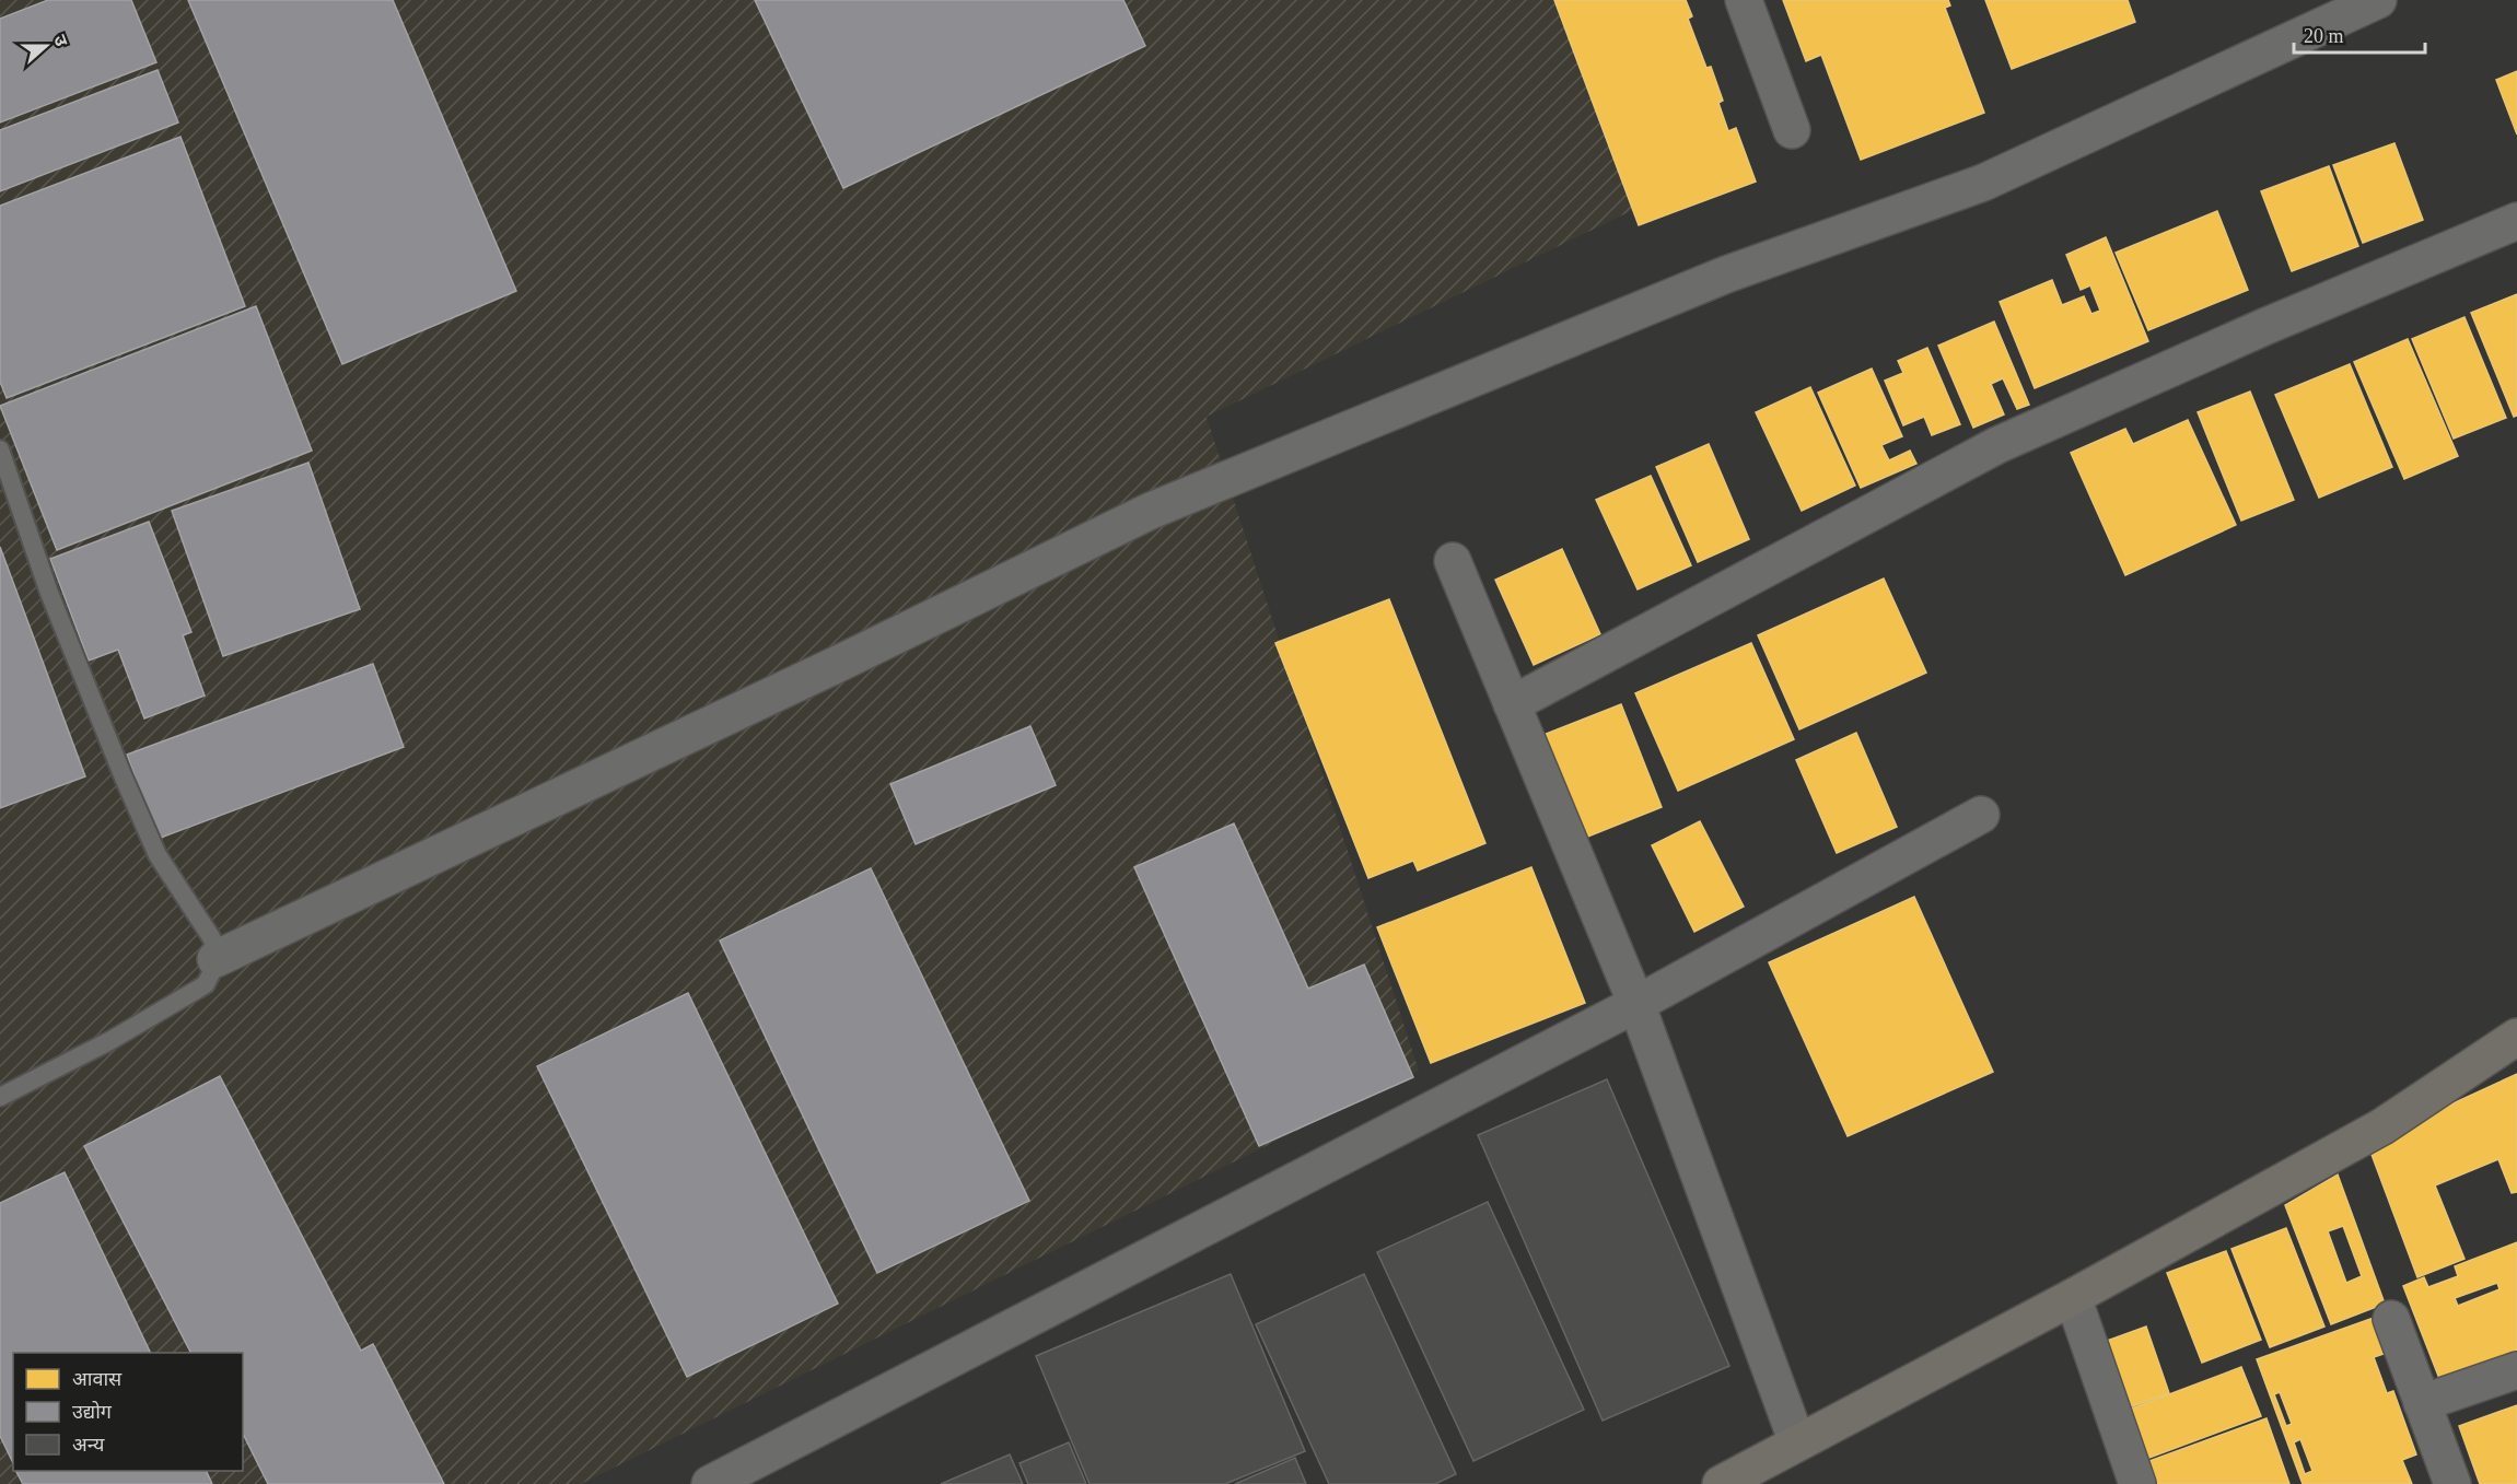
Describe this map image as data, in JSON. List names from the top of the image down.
{
  "legend": ["आवास", "उद्योग", "अन्य"],
  "scale_bar": "20 m",
  "north": "right"
}
